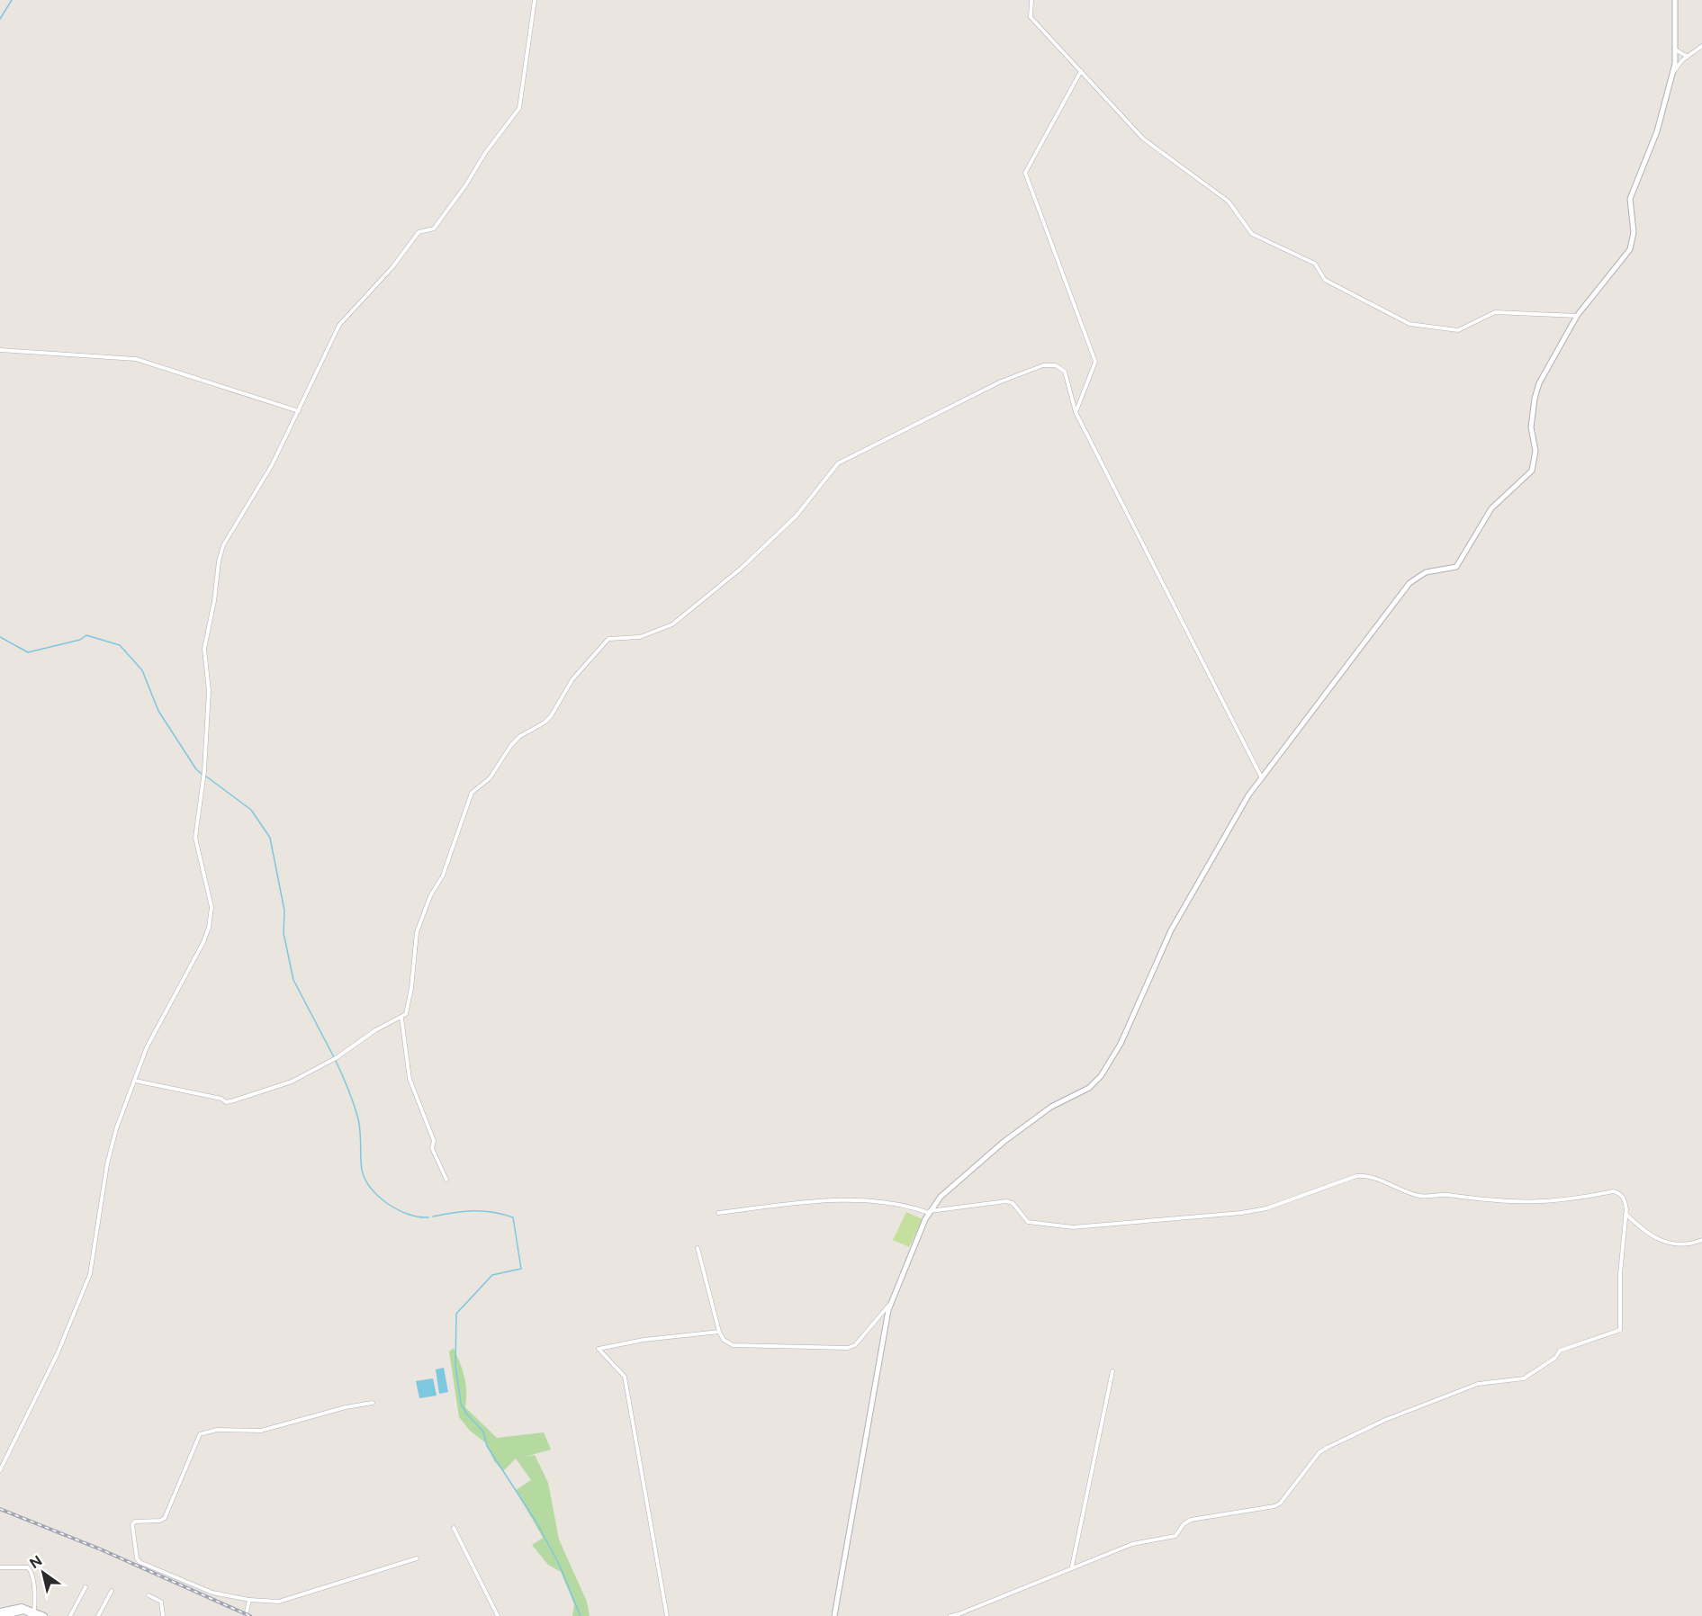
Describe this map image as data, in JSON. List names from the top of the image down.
{
  "north": "top left"
}
